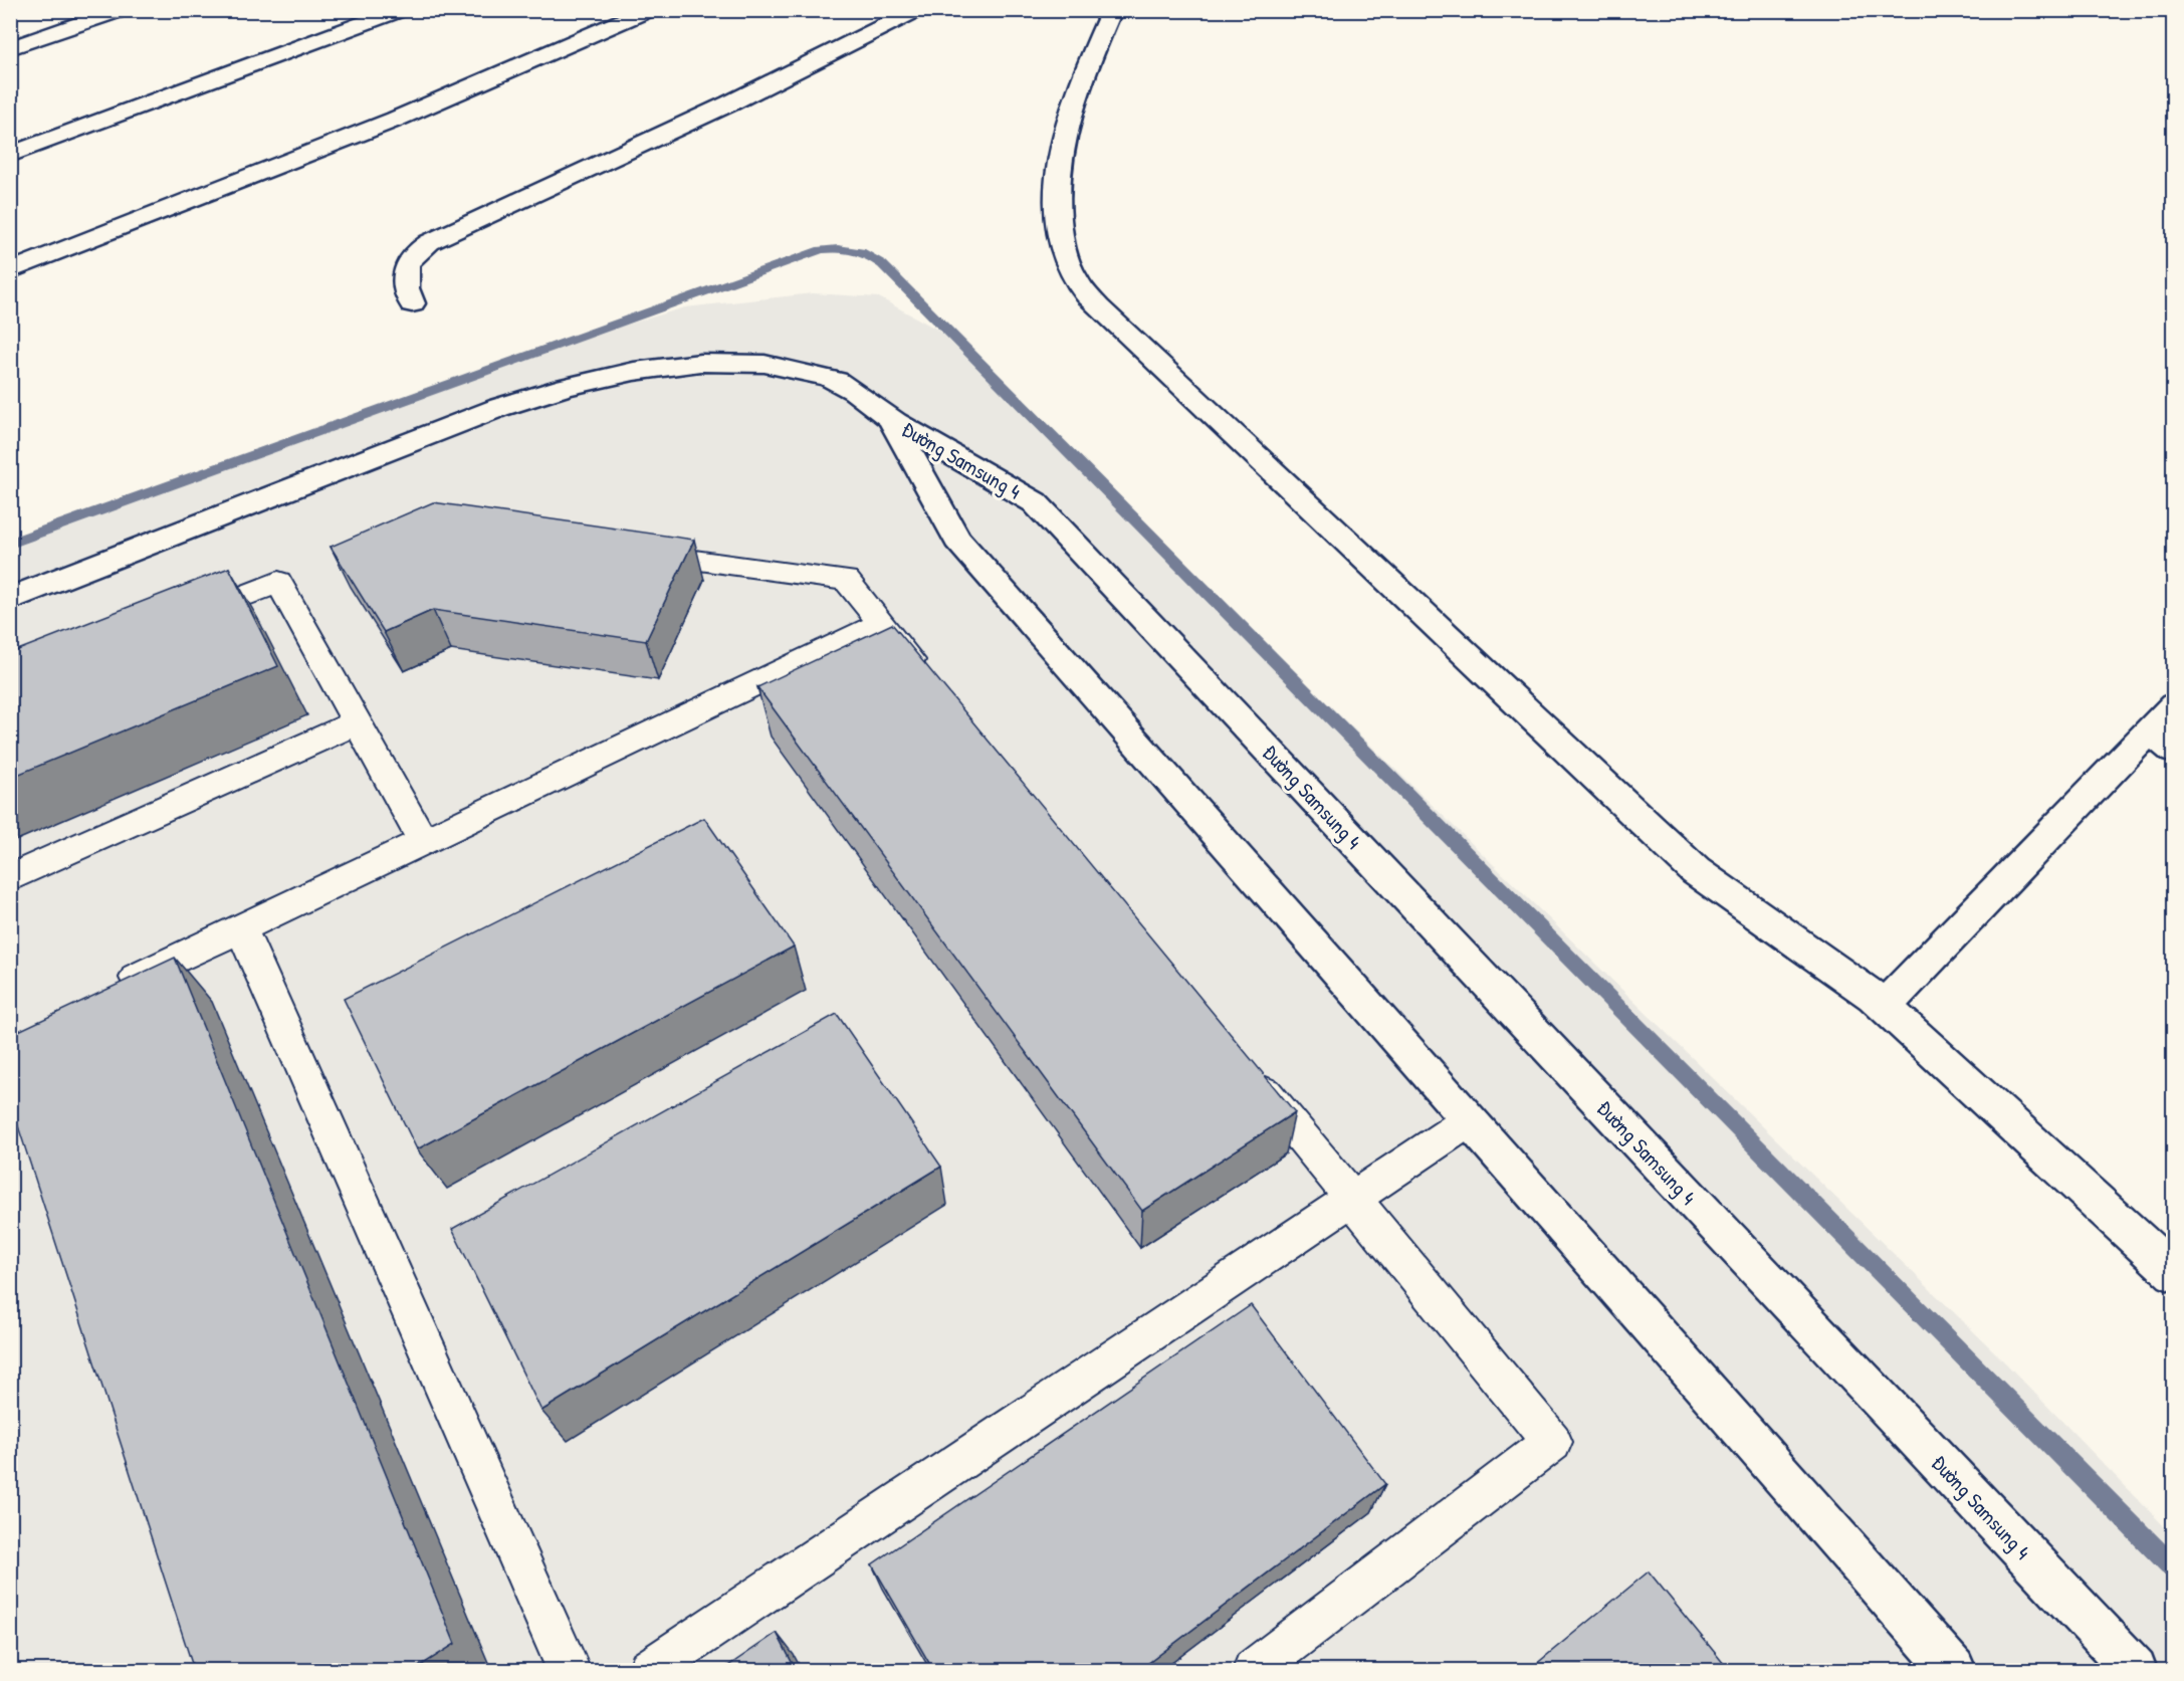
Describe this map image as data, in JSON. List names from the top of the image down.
{
  "streets": {
    "street": ["Đường Samsung 4"]
  }
}
